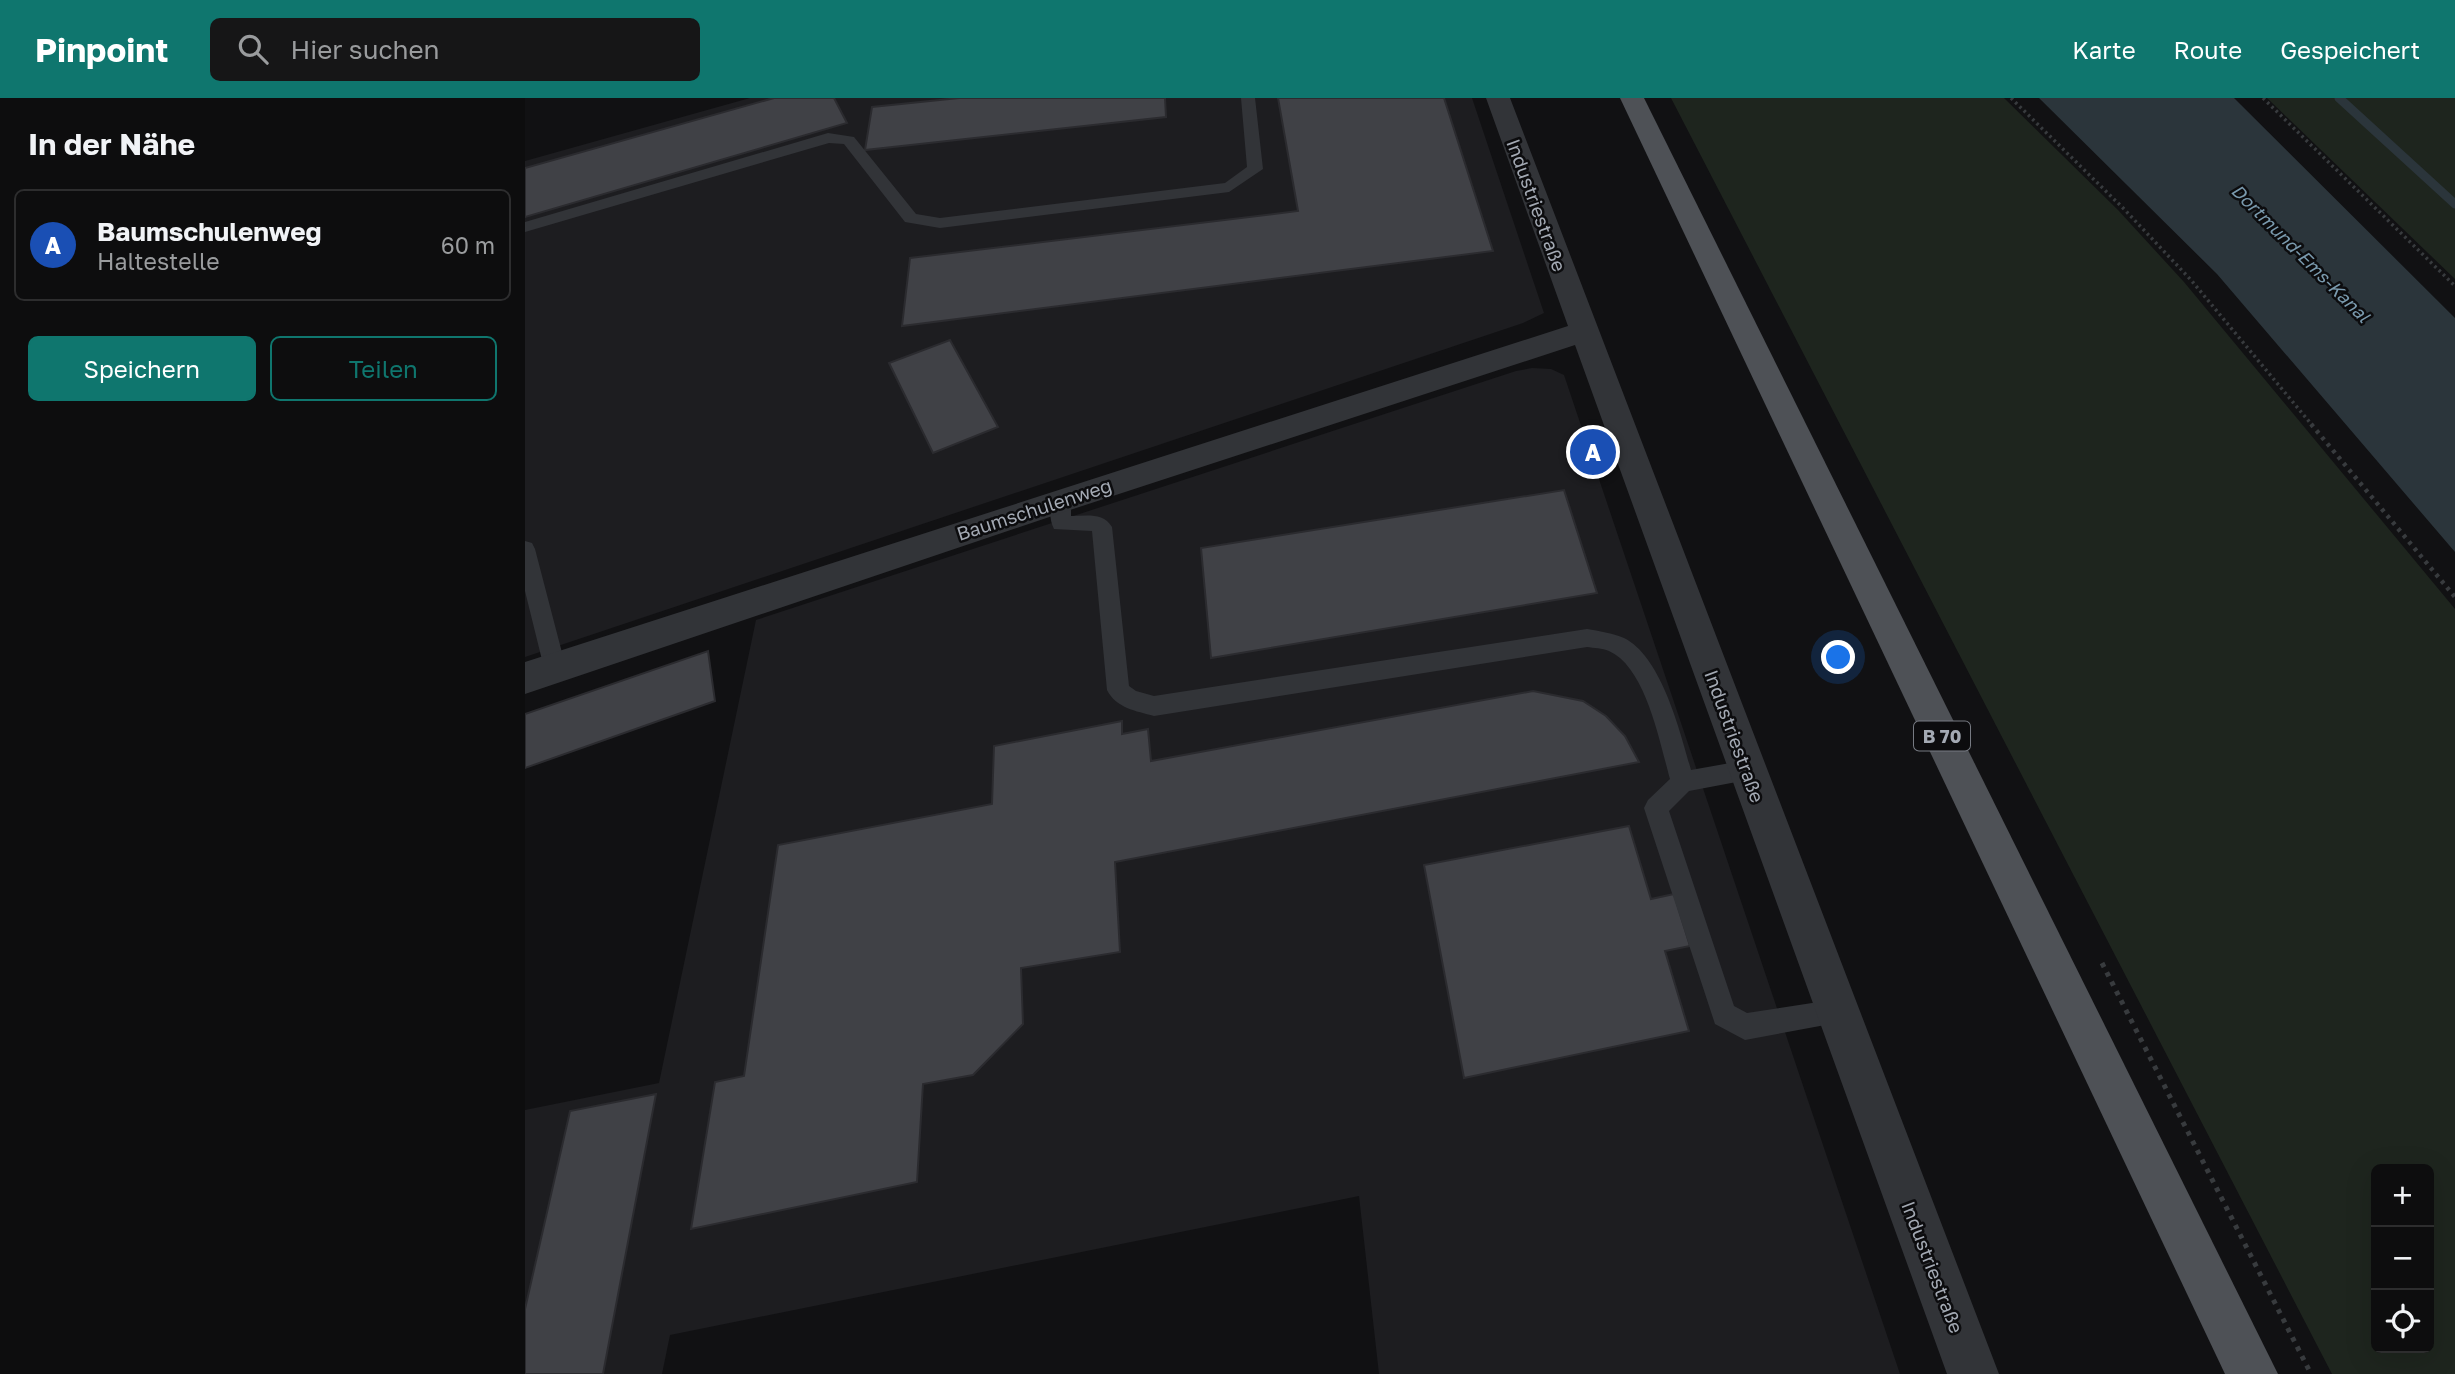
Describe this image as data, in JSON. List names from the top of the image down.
{
  "streets": {
    "main road": ["B 70"],
    "street": ["Industriestraße", "Baumschulenweg"]
  },
  "crossings": [
    ["Industriestraße", "Baumschulenweg"]
  ],
  "water": ["Dortmund-Ems-Kanal"],
  "page": {
    "header": "Pinpoint",
    "search": "Hier suchen",
    "nav": ["Karte", "Route", "Gespeichert"],
    "heading": "In der Nähe",
    "list": [
      {
        "mark": "A",
        "name": "Baumschulenweg",
        "note": "Haltestelle",
        "value": "60 m"
      }
    ],
    "buttons": ["Speichern", "Teilen"],
    "pins": "A",
    "map_buttons": ["+", "−"]
  }
}
